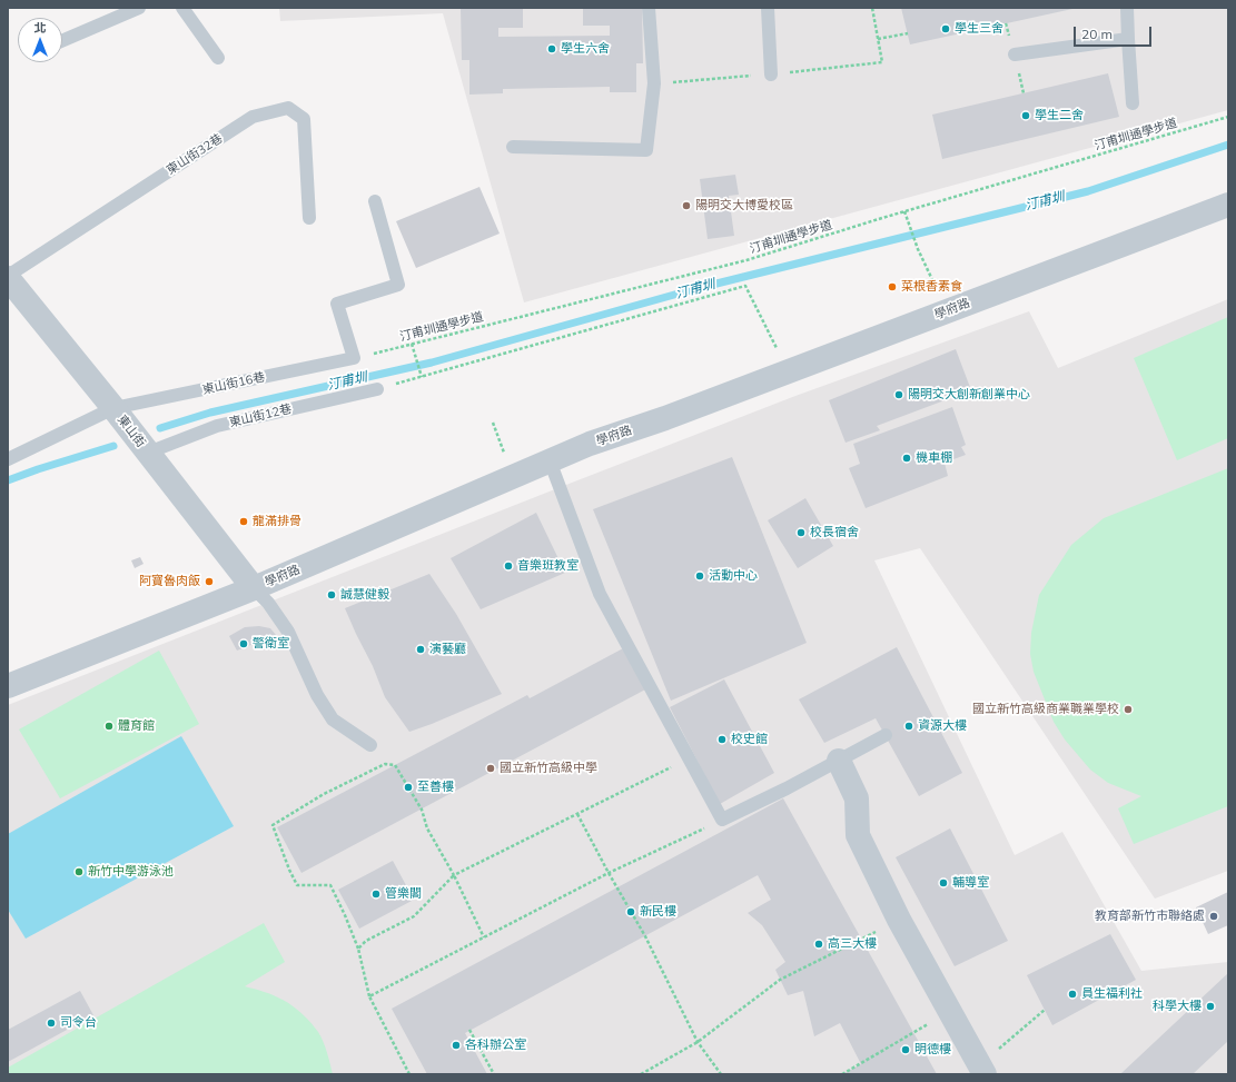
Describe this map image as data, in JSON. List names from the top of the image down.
{
  "streets": {
    "street": ["學府路", "東山街"],
    "lane": ["東山街32巷", "東山街16巷", "東山街12巷"],
    "path": ["汀甫圳通學步道"]
  },
  "crossings": [
    ["汀甫圳通學步道", "東山街16巷"],
    ["東山街32巷", "東山街"],
    ["學府路", "東山街"],
    ["東山街16巷", "東山街"],
    ["東山街12巷", "東山街"]
  ],
  "water": ["汀甫圳"],
  "places": [
    "學生三舍",
    "學生六舍",
    "學生二舍",
    "陽明交大博愛校區",
    "菜根香素食",
    "陽明交大創新創業中心",
    "機車棚",
    "龍滿排骨",
    "校長宿舍",
    "音樂班教室",
    "活動中心",
    "阿寶魯肉飯",
    "誠慧健毅",
    "警衛室",
    "演藝廳",
    "國立新竹高級商業職業學校",
    "體育館",
    "資源大樓",
    "校史館",
    "國立新竹高級中學",
    "至善樓",
    "新竹中學游泳池",
    "輔導室",
    "管樂閣",
    "新民樓",
    "教育部新竹市聯絡處",
    "高三大樓",
    "員生福利社",
    "科學大樓",
    "司令台",
    "各科辦公室",
    "明德樓"
  ],
  "scale_bar": "20 m",
  "north": "top"
}
